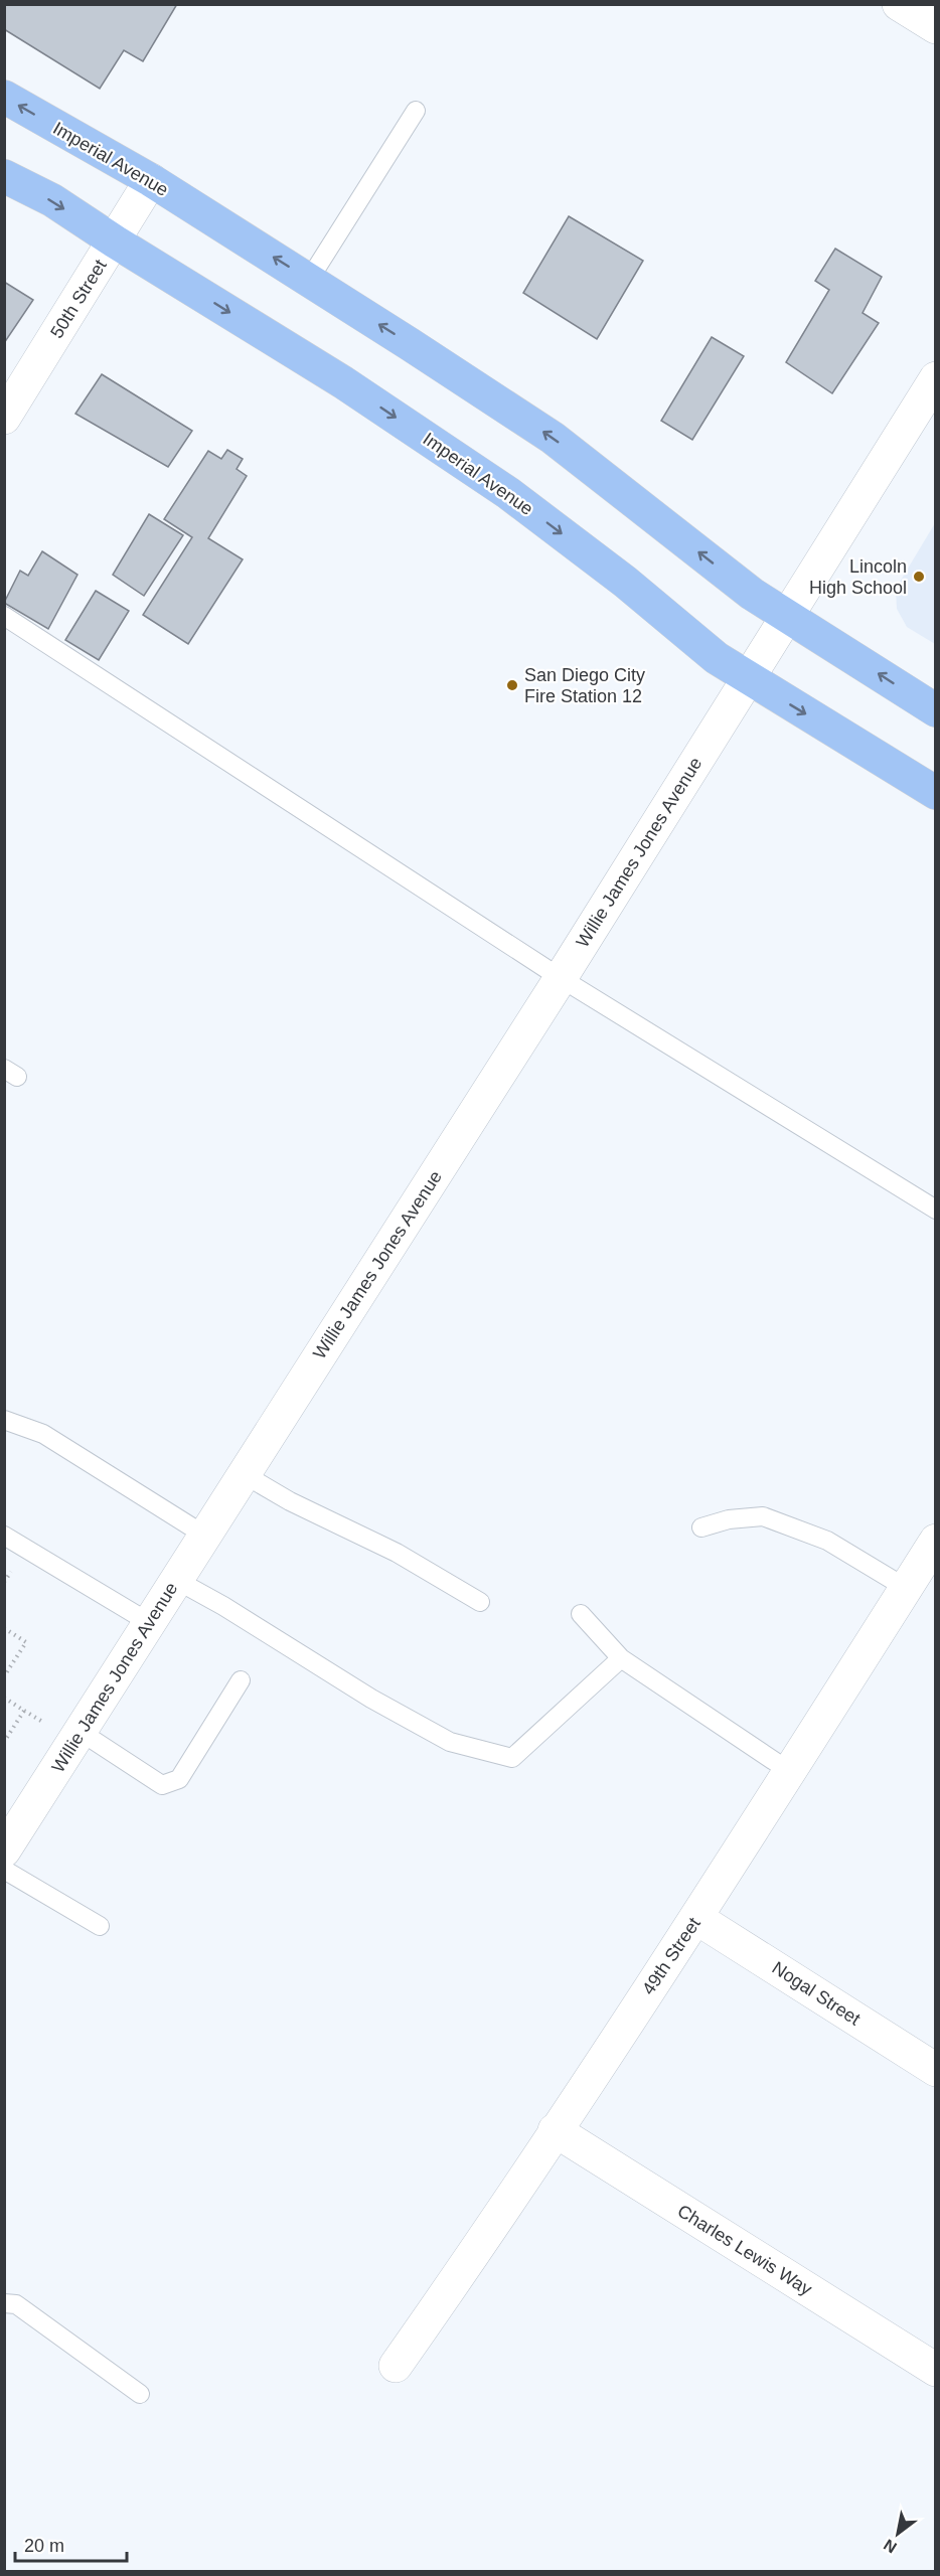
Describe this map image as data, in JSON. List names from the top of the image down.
{
  "streets": {
    "main road": ["Imperial Avenue"],
    "street": [
      "50th Street",
      "Willie James Jones Avenue",
      "49th Street",
      "Nogal Street",
      "Charles Lewis Way"
    ]
  },
  "crossings": [
    ["Imperial Avenue", "50th Street"],
    ["Imperial Avenue", "Willie James Jones Avenue"],
    ["49th Street", "Nogal Street"],
    ["49th Street", "Charles Lewis Way"]
  ],
  "places": ["Lincoln High School", "San Diego City Fire Station 12"],
  "scale_bar": "20 m",
  "north": "bottom left"
}
